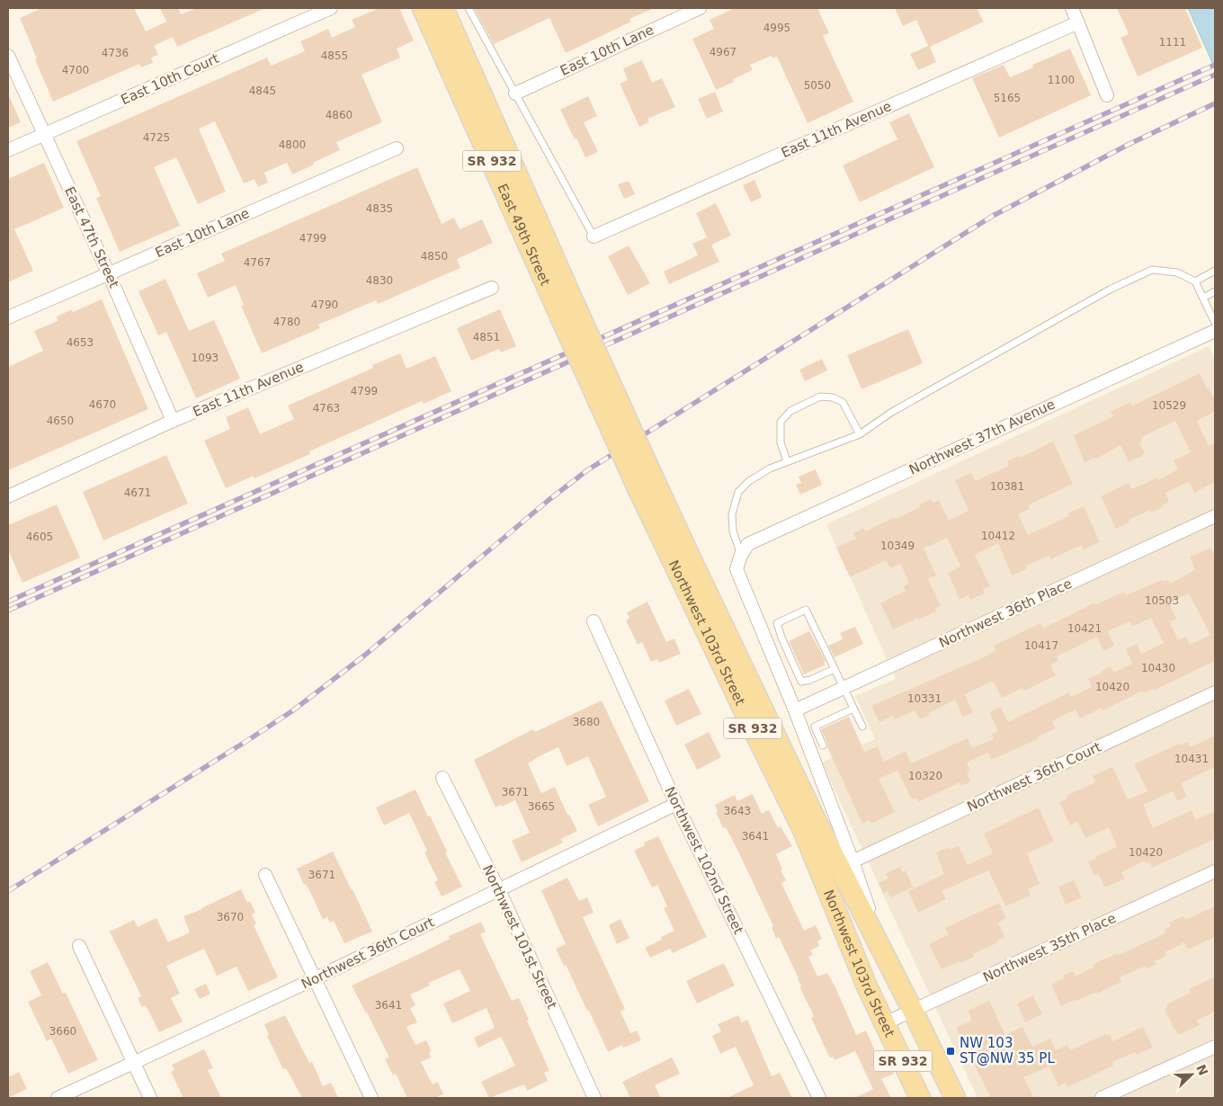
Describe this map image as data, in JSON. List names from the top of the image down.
{
  "streets": {
    "main road": ["SR 932", "East 49th Street", "Northwest 103rd Street"],
    "street": [
      "East 10th Lane",
      "East 10th Court",
      "East 11th Avenue",
      "East 47th Street",
      "Northwest 37th Avenue",
      "Northwest 36th Place",
      "Northwest 36th Court",
      "Northwest 102nd Street",
      "Northwest 101st Street",
      "Northwest 35th Place"
    ]
  },
  "crossings": [
    ["East 10th Lane", "East 47th Street"],
    ["East 10th Court", "East 47th Street"],
    ["East 11th Avenue", "East 47th Street"],
    ["East 49th Street", "Northwest 103rd Street"],
    ["Northwest 37th Avenue", "Northwest 103rd Street"],
    ["Northwest 36th Place", "Northwest 103rd Street"],
    ["Northwest 103rd Street", "Northwest 36th Court"],
    ["Northwest 103rd Street", "Northwest 35th Place"],
    ["Northwest 36th Court", "Northwest 102nd Street"],
    ["Northwest 36th Court", "Northwest 101st Street"]
  ],
  "places": {
    "transit": ["NW 103 ST@NW 35 PL"]
  },
  "house_numbers": [
    "4995",
    "1111",
    "4967",
    "4736",
    "4855",
    "4700",
    "1100",
    "5050",
    "4845",
    "5165",
    "4860",
    "4725",
    "4800",
    "4835",
    "4799",
    "4850",
    "4767",
    "4830",
    "4790",
    "4780",
    "4851",
    "4653",
    "1093",
    "4799",
    "4670",
    "10529",
    "4763",
    "4650",
    "10381",
    "4671",
    "10412",
    "4605",
    "10349",
    "10503",
    "10421",
    "10417",
    "10430",
    "10420",
    "10331",
    "3680",
    "10431",
    "10320",
    "3671",
    "3665",
    "3643",
    "3641",
    "10420",
    "3671",
    "3670",
    "3641",
    "3660"
  ],
  "north": "top right"
}
